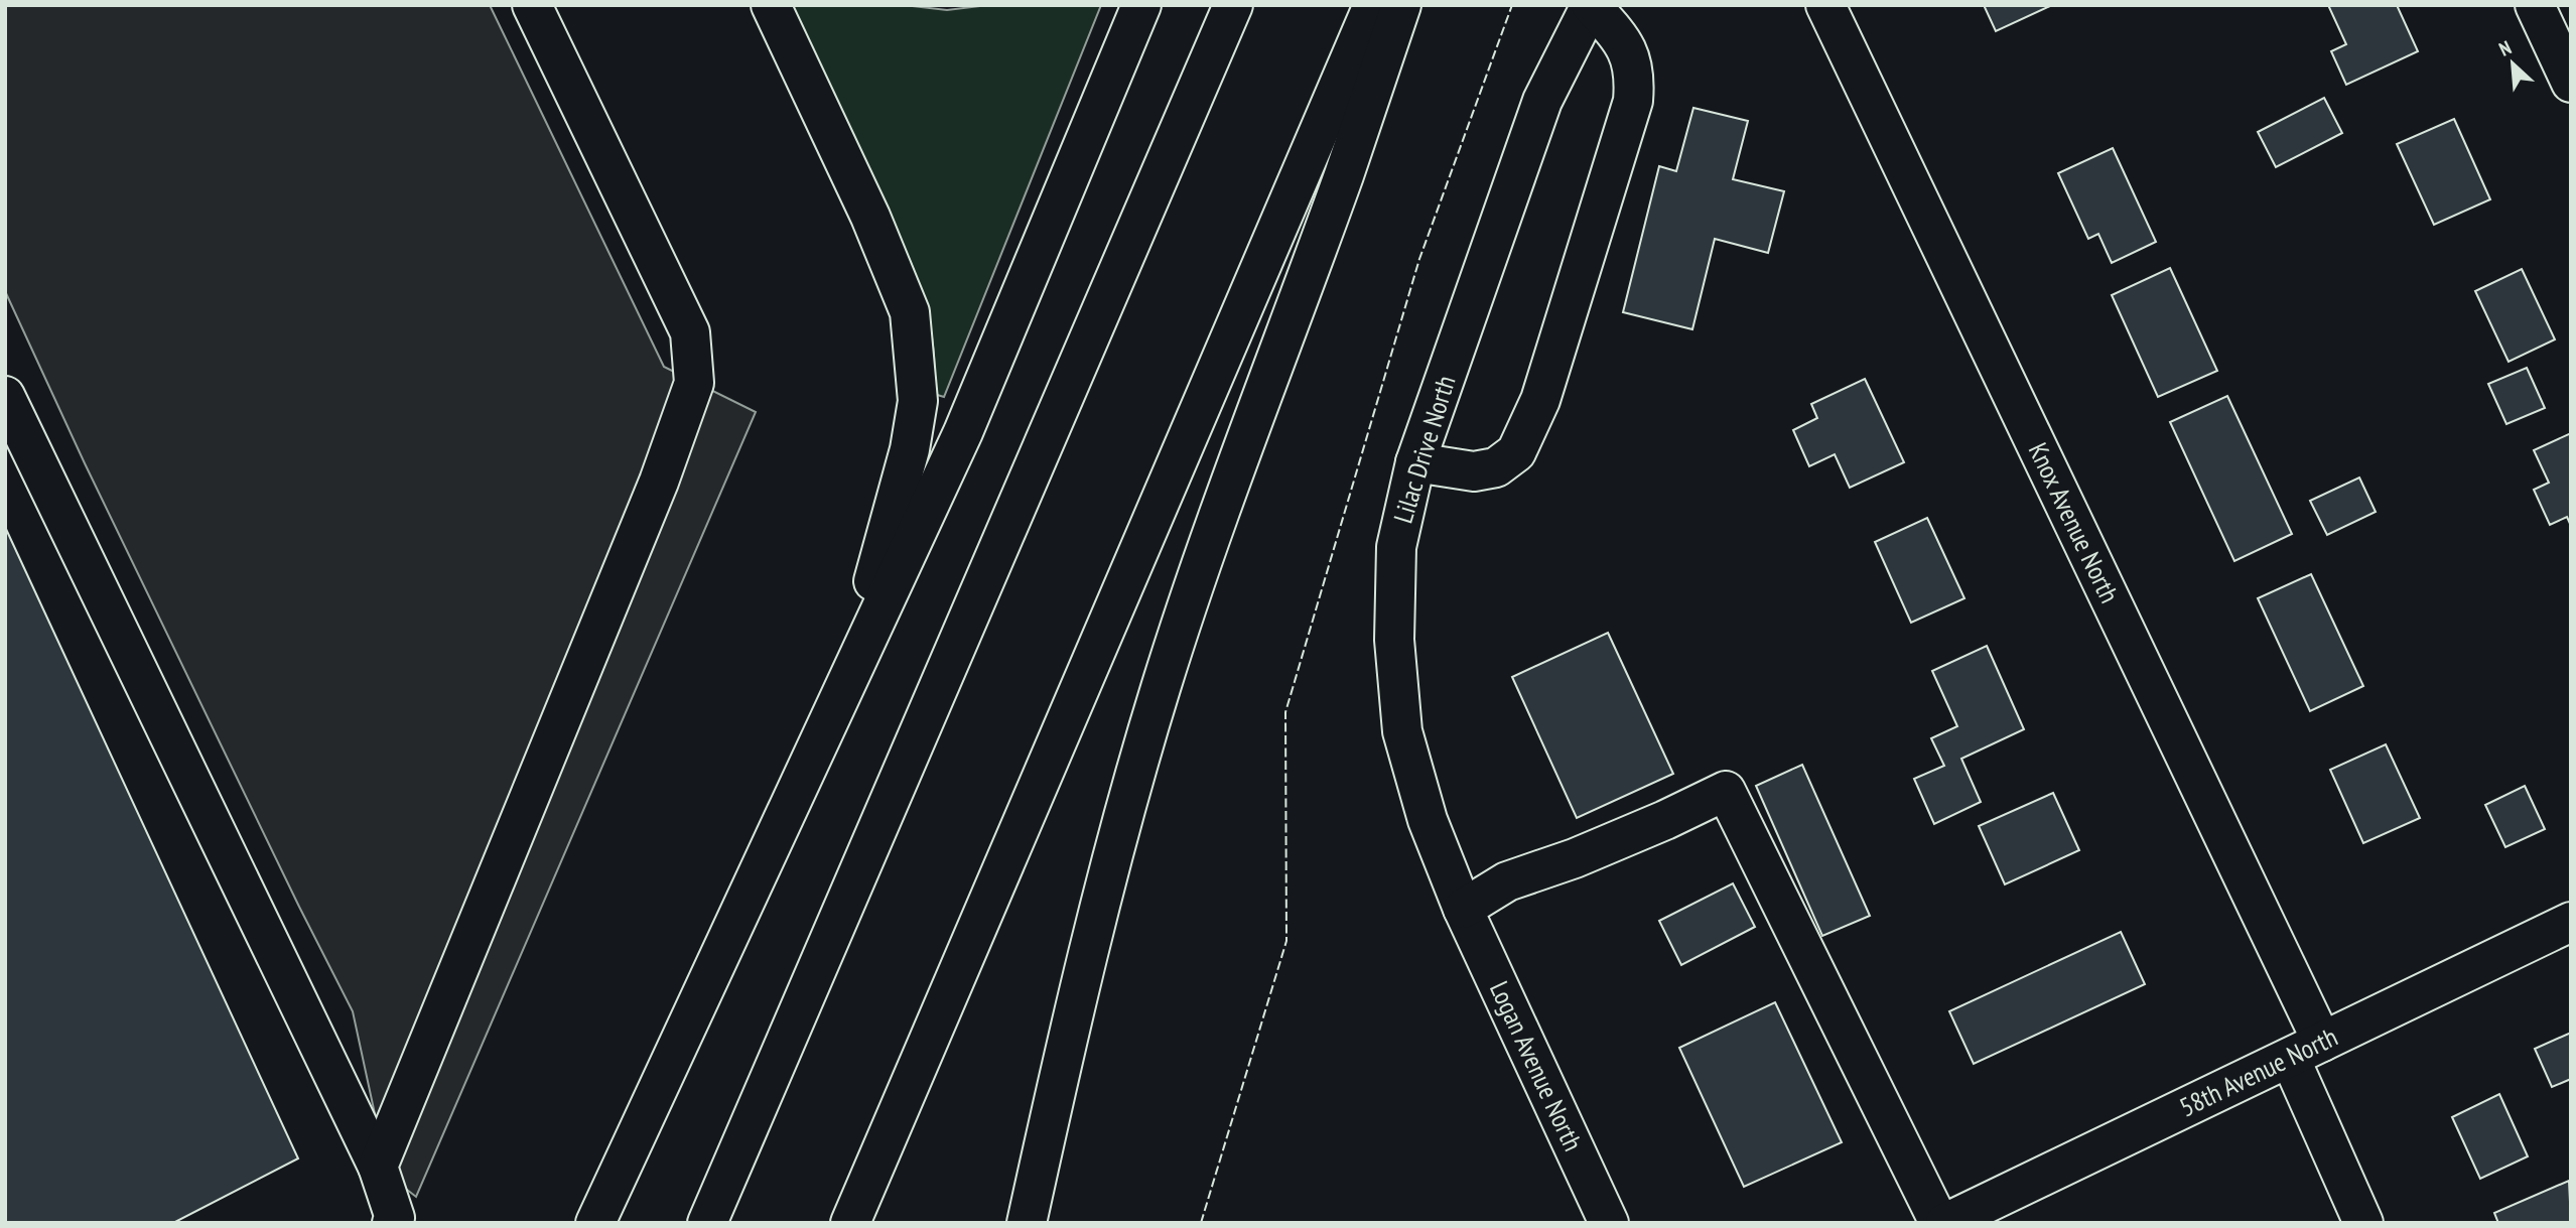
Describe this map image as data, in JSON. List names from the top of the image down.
{
  "streets": {
    "main road": [
      "Lilac Drive North",
      "Knox Avenue North",
      "Logan Avenue North",
      "58th Avenue North"
    ]
  },
  "crossings": [
    ["Lilac Drive North", "Logan Avenue North"],
    ["Knox Avenue North", "58th Avenue North"]
  ],
  "north": "top left"
}
